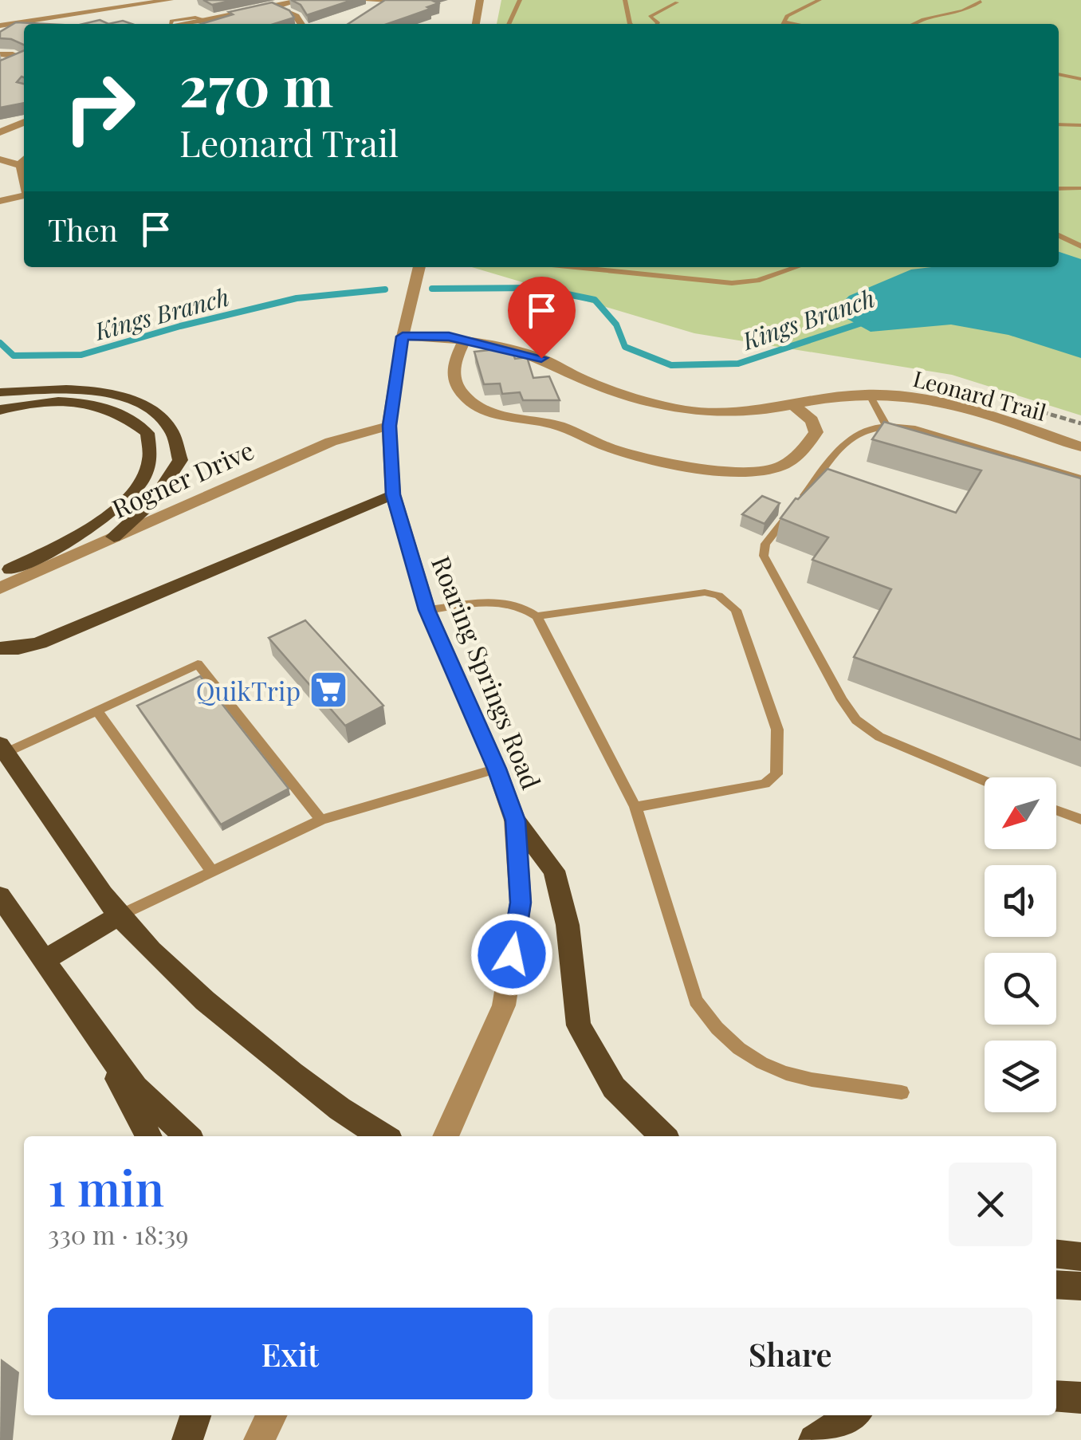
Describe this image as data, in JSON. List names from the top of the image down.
{
  "streets": {
    "street": ["Leonard Trail", "Rogner Drive", "Roaring Springs Road"]
  },
  "crossings": [
    ["Leonard Trail", "Roaring Springs Road"],
    ["Rogner Drive", "Roaring Springs Road"]
  ],
  "water": ["Kings Branch"],
  "places": {
    "supermarket": ["QuikTrip"]
  },
  "north": "bottom left",
  "page": {
    "turn": ["270 m", "Leonard Trail"],
    "then": "Then",
    "heading": ["1 min", "330 m · 18:39"],
    "buttons": ["Exit", "Share"]
  }
}
